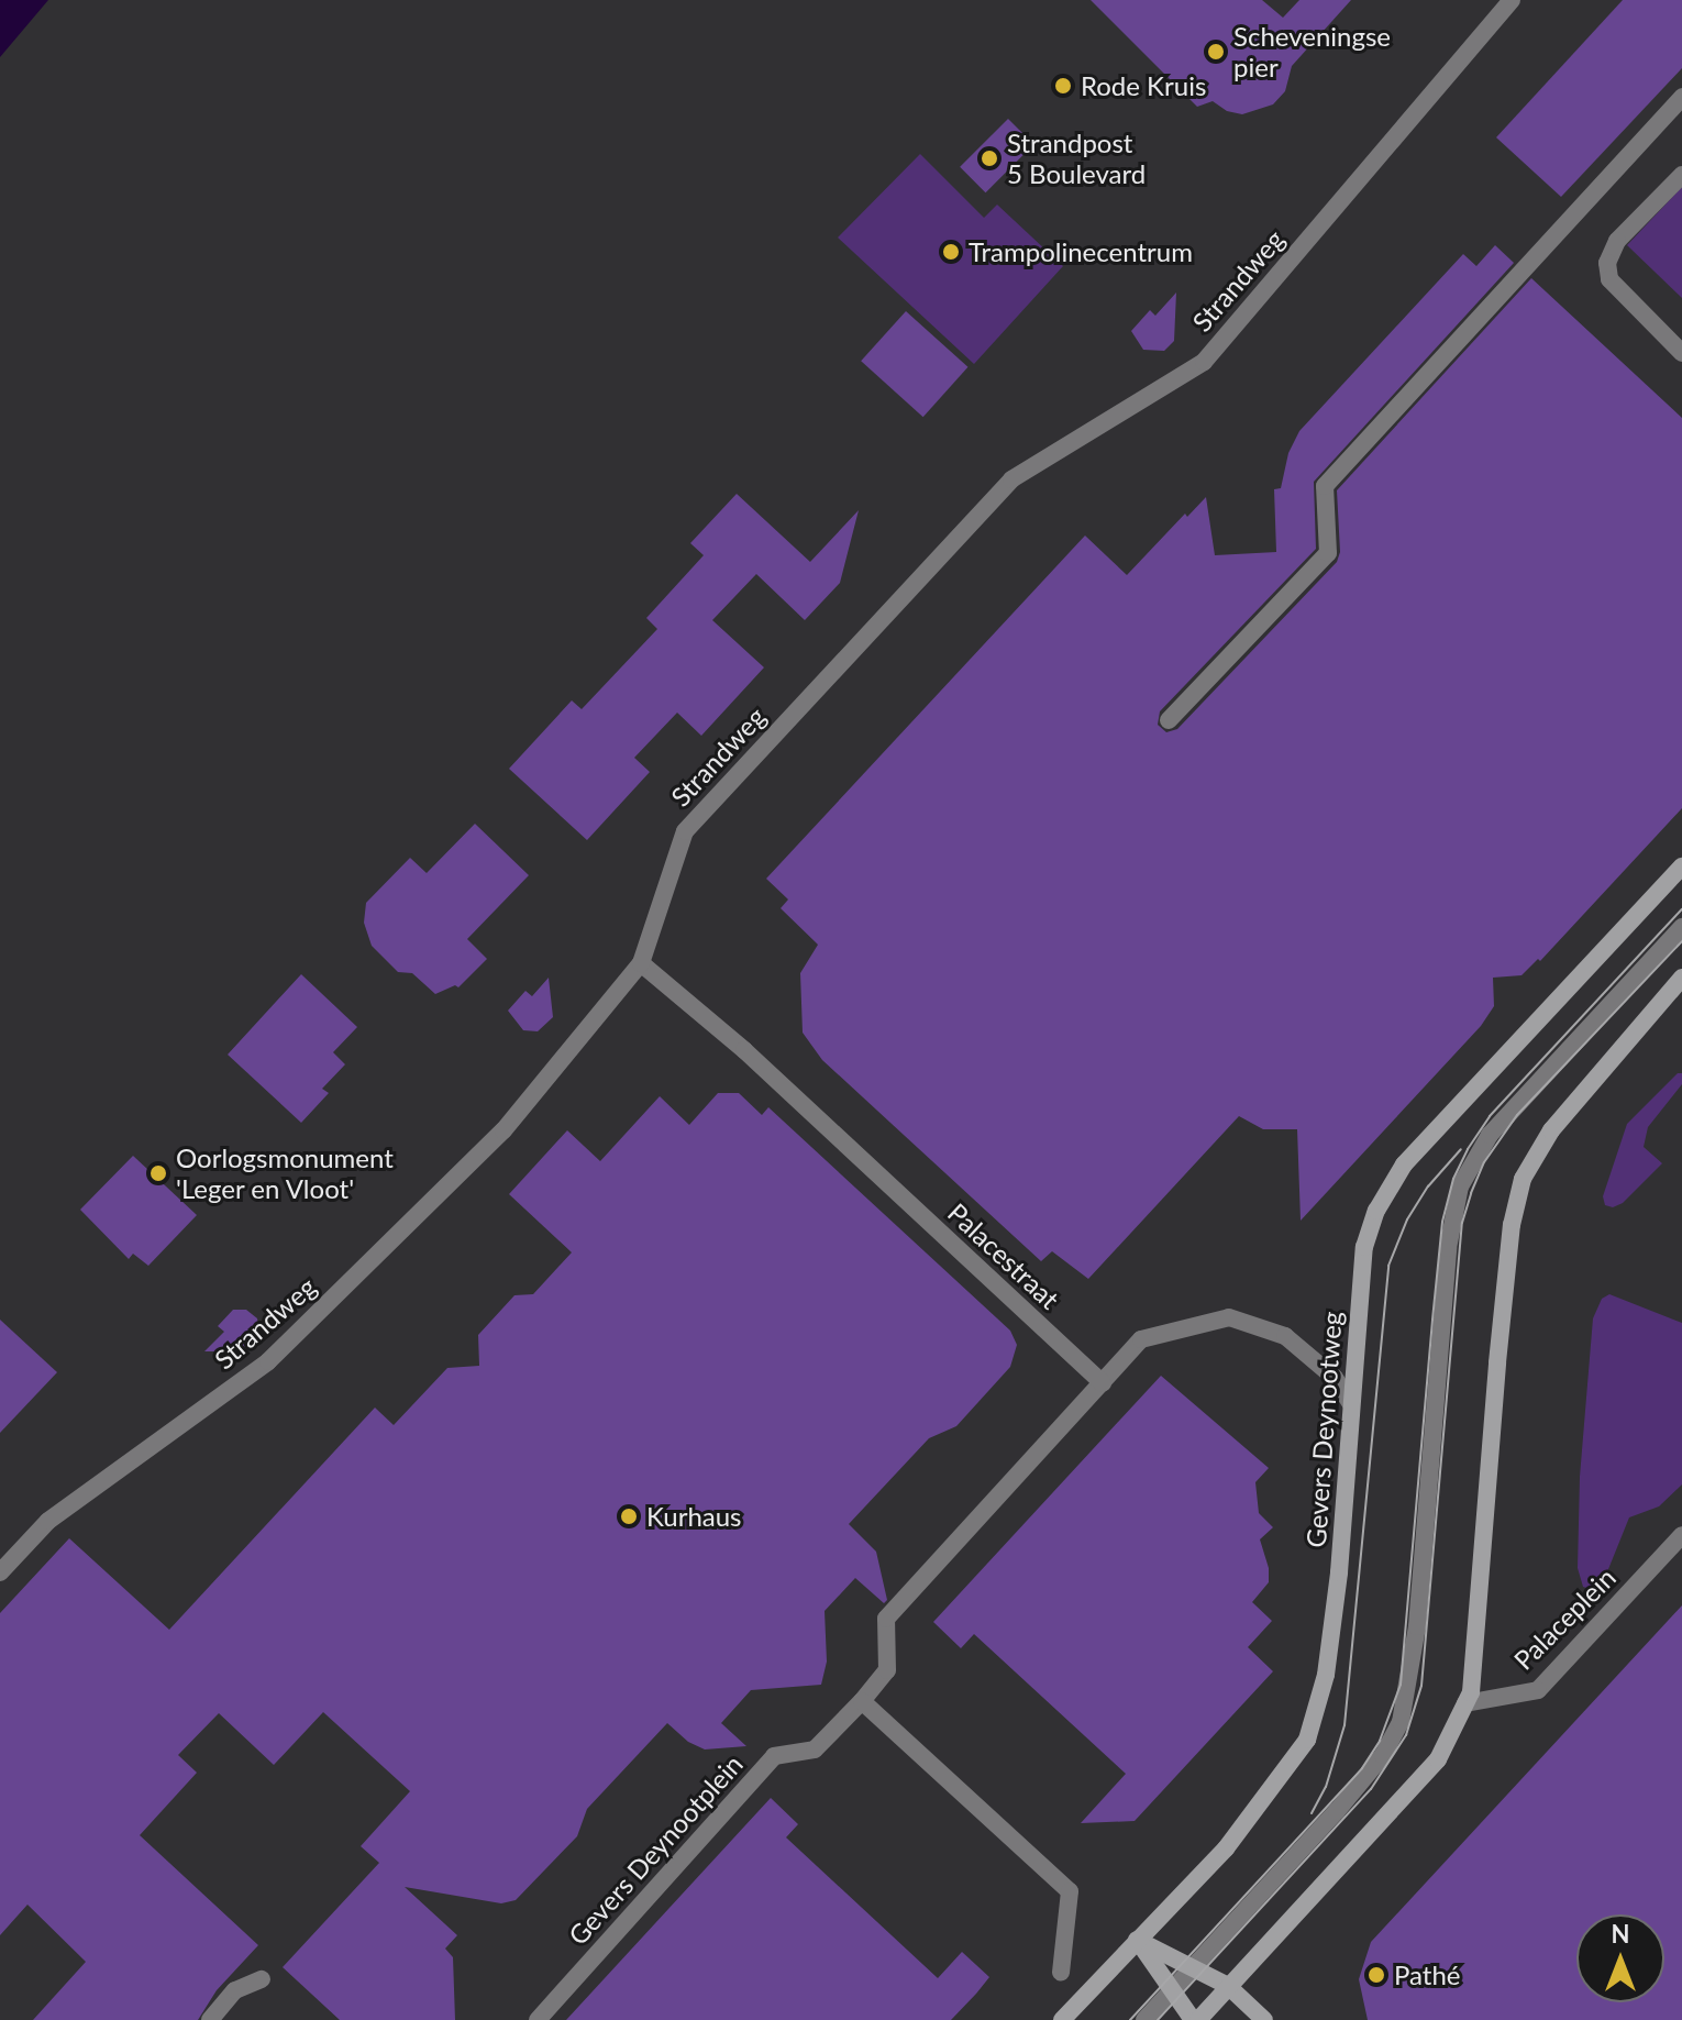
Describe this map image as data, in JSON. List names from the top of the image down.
{
  "streets": {
    "main road": ["Gevers Deynootweg"],
    "street": [
      "Strandweg",
      "Palacestraat",
      "Palaceplein",
      "Gevers Deynootplein"
    ]
  },
  "crossings": [
    ["Strandweg", "Palacestraat"],
    ["Palacestraat", "Gevers Deynootplein"]
  ],
  "places": [
    "Scheveningse pier",
    "Rode Kruis",
    "Strandpost 5 Boulevard",
    "Trampolinecentrum",
    "Oorlogsmonument 'Leger en Vloot'",
    "Kurhaus",
    "Pathé"
  ],
  "north": "top"
}
